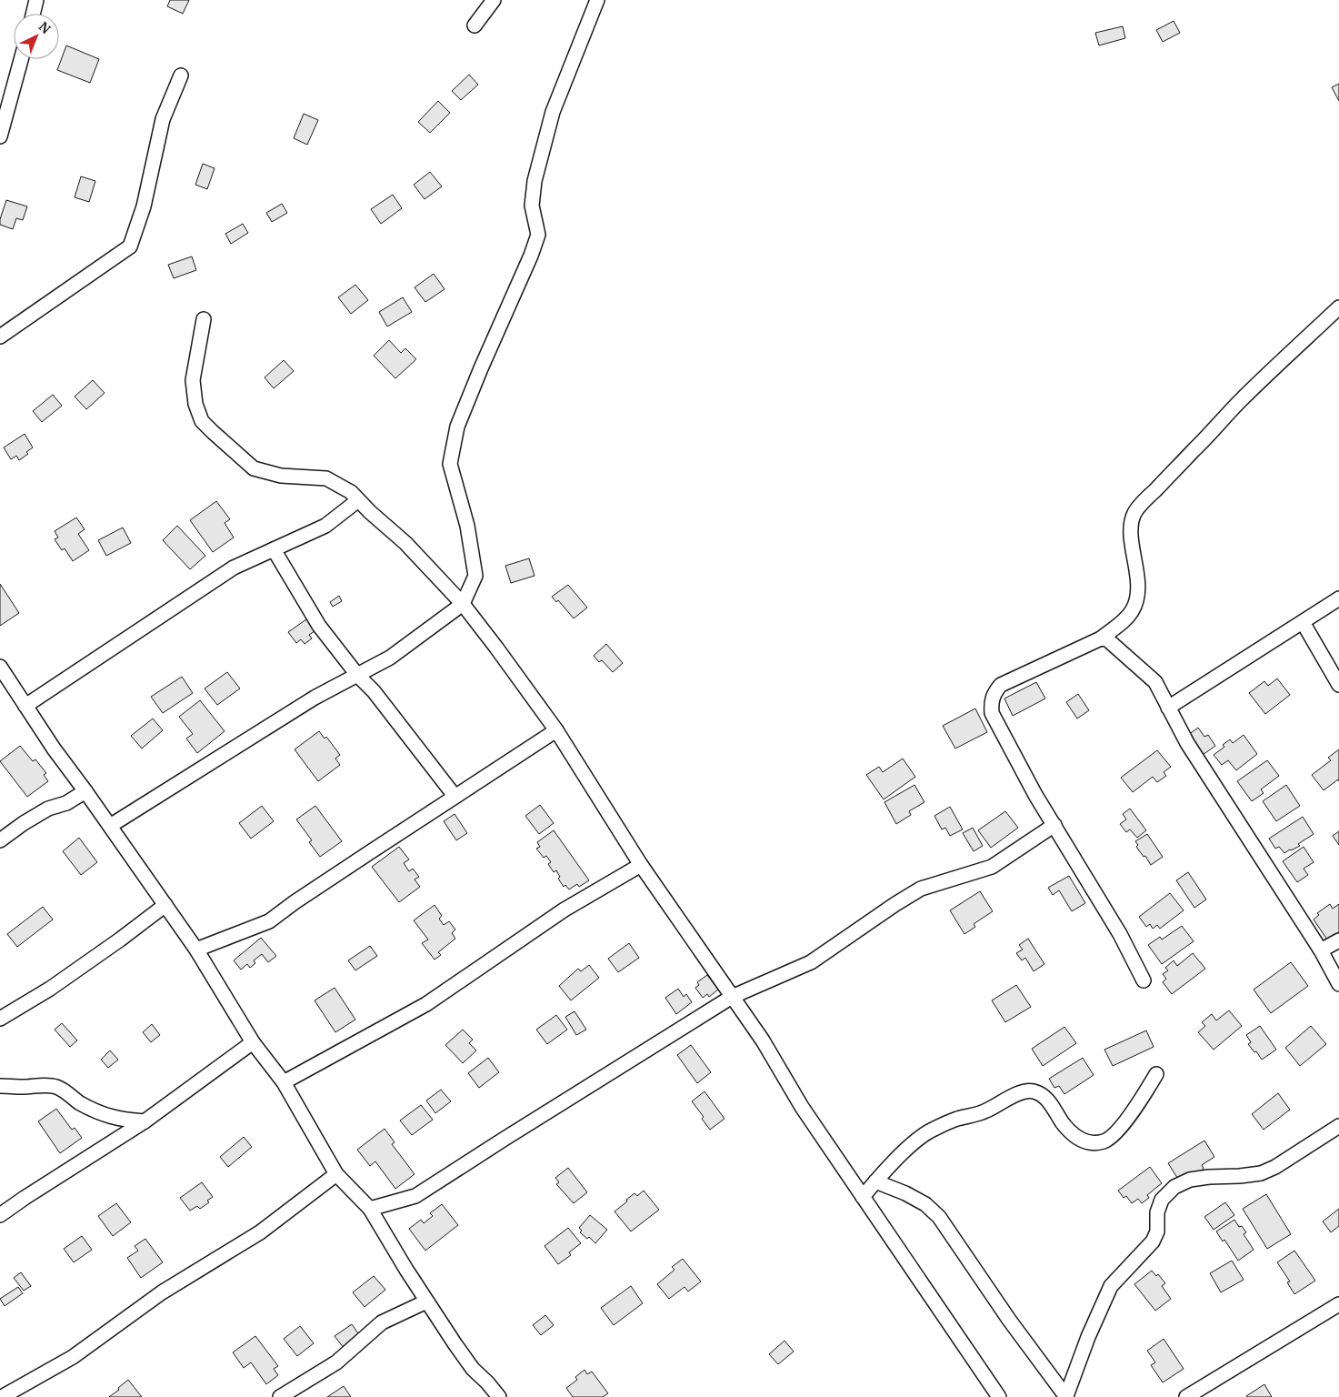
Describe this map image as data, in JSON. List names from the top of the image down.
{
  "north": "top right"
}
